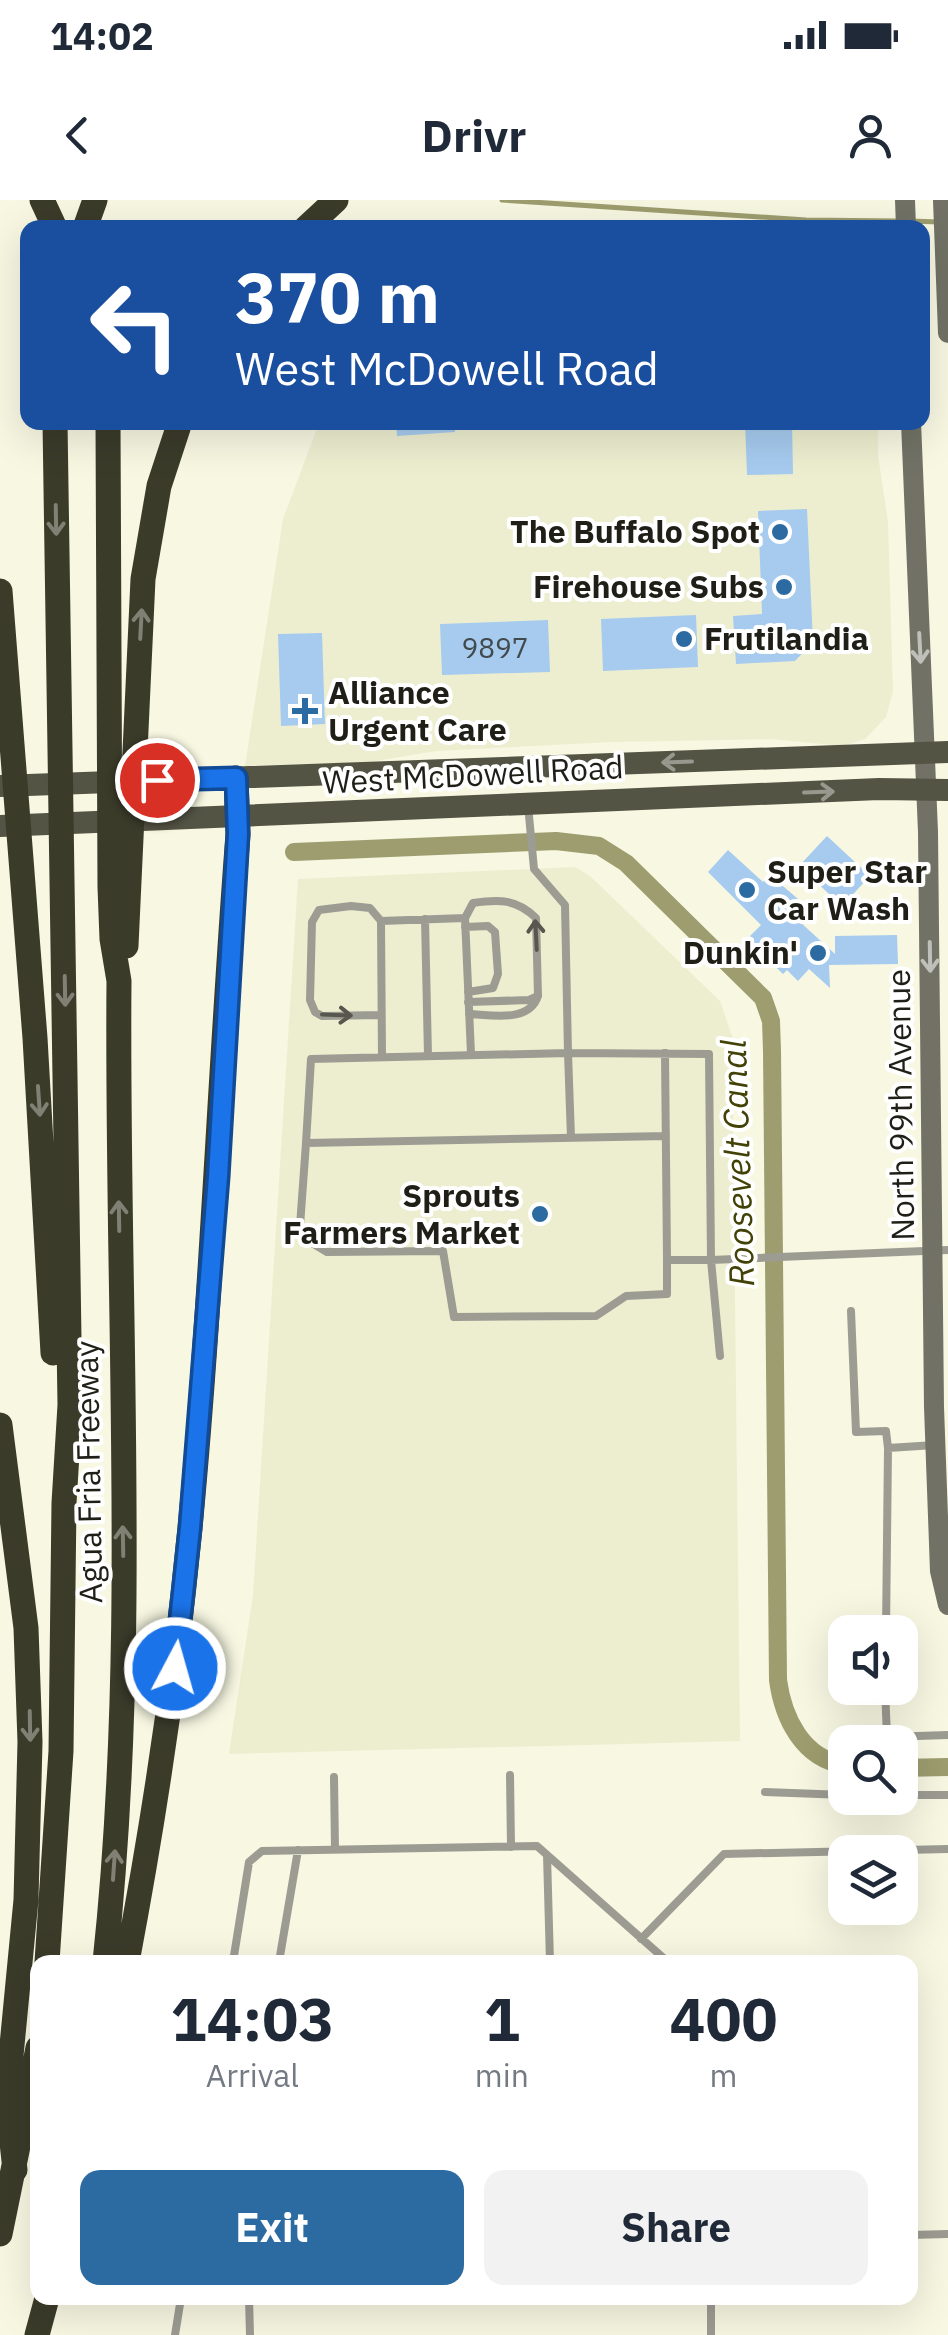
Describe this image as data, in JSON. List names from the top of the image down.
{
  "streets": {
    "highway": ["Agua Fria Freeway"],
    "main road": ["West McDowell Road", "North 99th Avenue"]
  },
  "crossings": [
    ["West McDowell Road", "North 99th Avenue"]
  ],
  "one_way": ["North 99th Avenue"],
  "water": ["Roosevelt Canal"],
  "places": {
    "other": [
      "The Buffalo Spot",
      "Firehouse Subs",
      "Frutilandia",
      "Super Star Car Wash",
      "Dunkin'",
      "Sprouts Farmers Market"
    ],
    "health": ["Alliance Urgent Care"]
  },
  "house_numbers": ["9897"],
  "page": {
    "status": "14:02",
    "header": "Drivr",
    "turn": ["370 m", "West McDowell Road"],
    "eta": [
      "14:03",
      "Arrival",
      "1",
      "min",
      "400",
      "m"
    ],
    "buttons": ["Exit", "Share"]
  }
}
